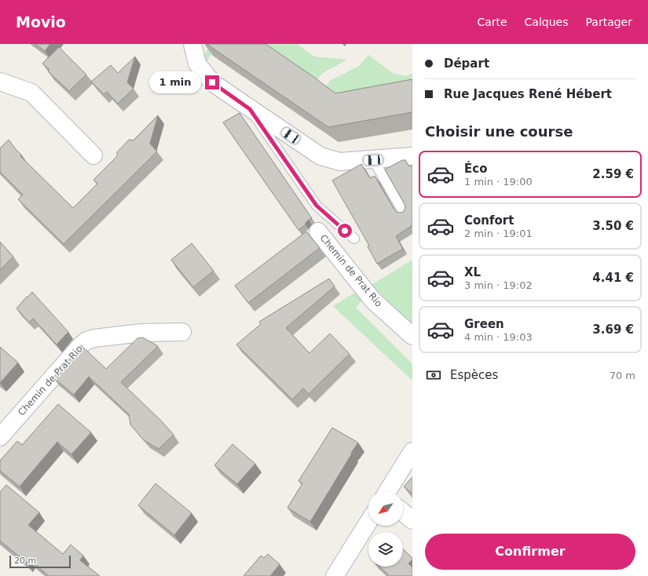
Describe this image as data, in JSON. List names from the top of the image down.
{
  "streets": {
    "street": ["Chemin de Prat Rio"]
  },
  "scale_bar": "20 m",
  "north": "bottom left",
  "page": {
    "header": "Movio",
    "nav": ["Carte", "Calques", "Partager"],
    "banner": ["Départ", "Rue Jacques René Hébert"],
    "bubble": "1 min",
    "heading": "Choisir une course",
    "list": [
      {
        "name": "Éco",
        "note": "1 min · 19:00",
        "value": "2.59 €"
      },
      {
        "name": "Confort",
        "note": "2 min · 19:01",
        "value": "3.50 €"
      },
      {
        "name": "XL",
        "note": "3 min · 19:02",
        "value": "4.41 €"
      },
      {
        "name": "Green",
        "note": "4 min · 19:03",
        "value": "3.69 €"
      }
    ],
    "pay": ["Espèces", "70 m"],
    "buttons": "Confirmer",
    "scale": "20 m"
  }
}
